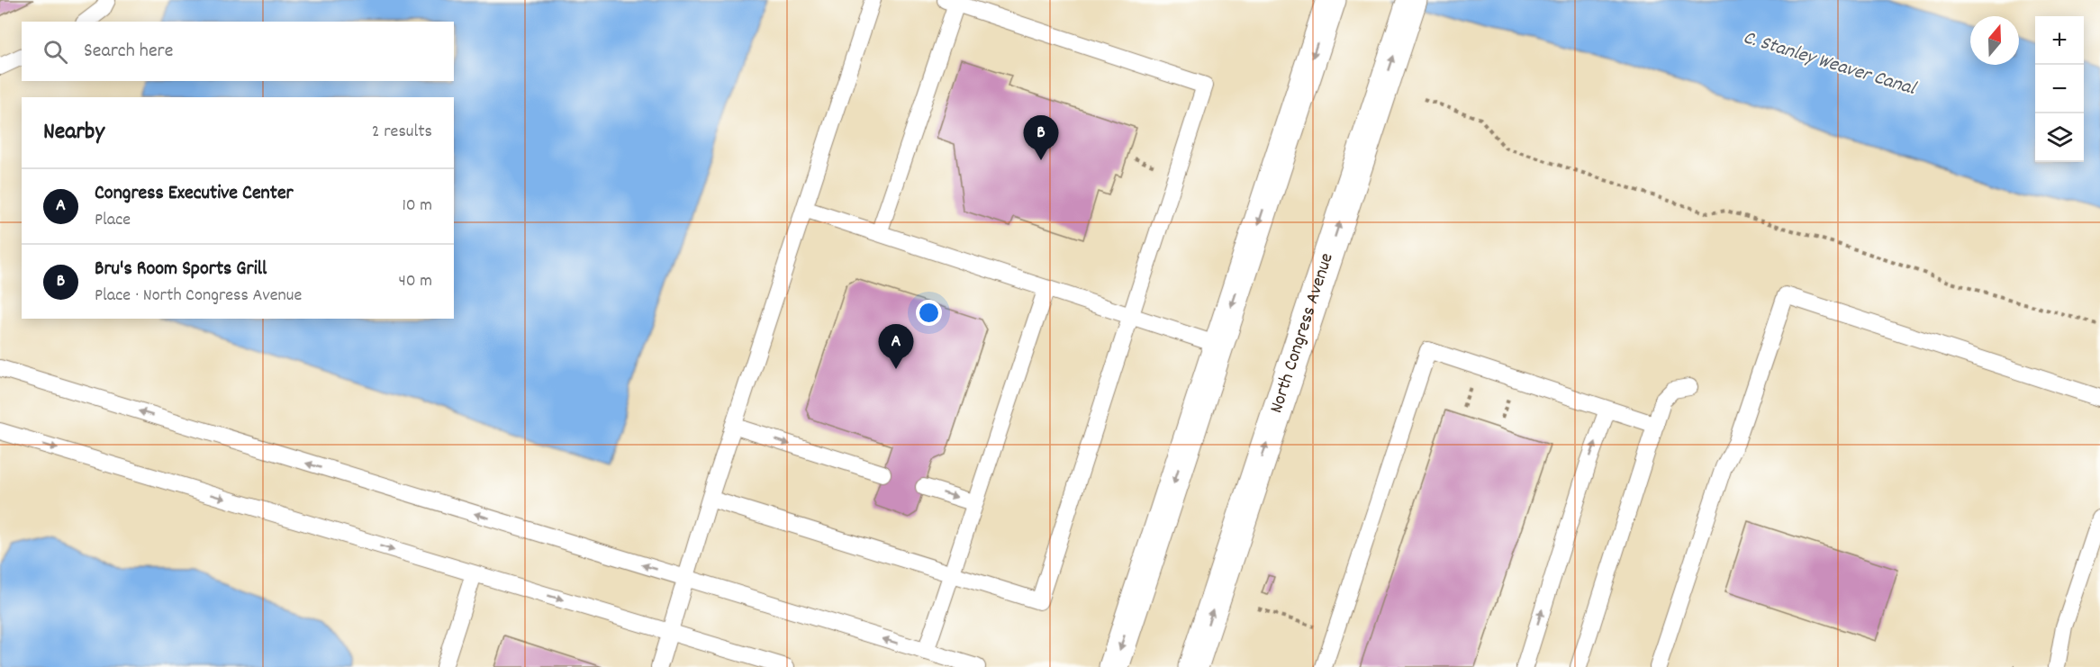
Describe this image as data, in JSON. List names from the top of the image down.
{
  "streets": {
    "main road": ["North Congress Avenue"]
  },
  "water": ["C. Stanley Weaver Canal"],
  "north": "top",
  "page": {
    "map_buttons": ["+", "−"],
    "search": "Search here",
    "heading": ["Nearby", "2 results"],
    "pins": ["B", "A"],
    "list": [
      {
        "mark": "A",
        "name": "Congress Executive Center",
        "note": "Place",
        "value": "10 m"
      },
      {
        "mark": "B",
        "name": "Bru's Room Sports Grill",
        "note": "Place · North Congress Avenue",
        "value": "40 m"
      }
    ]
  }
}
